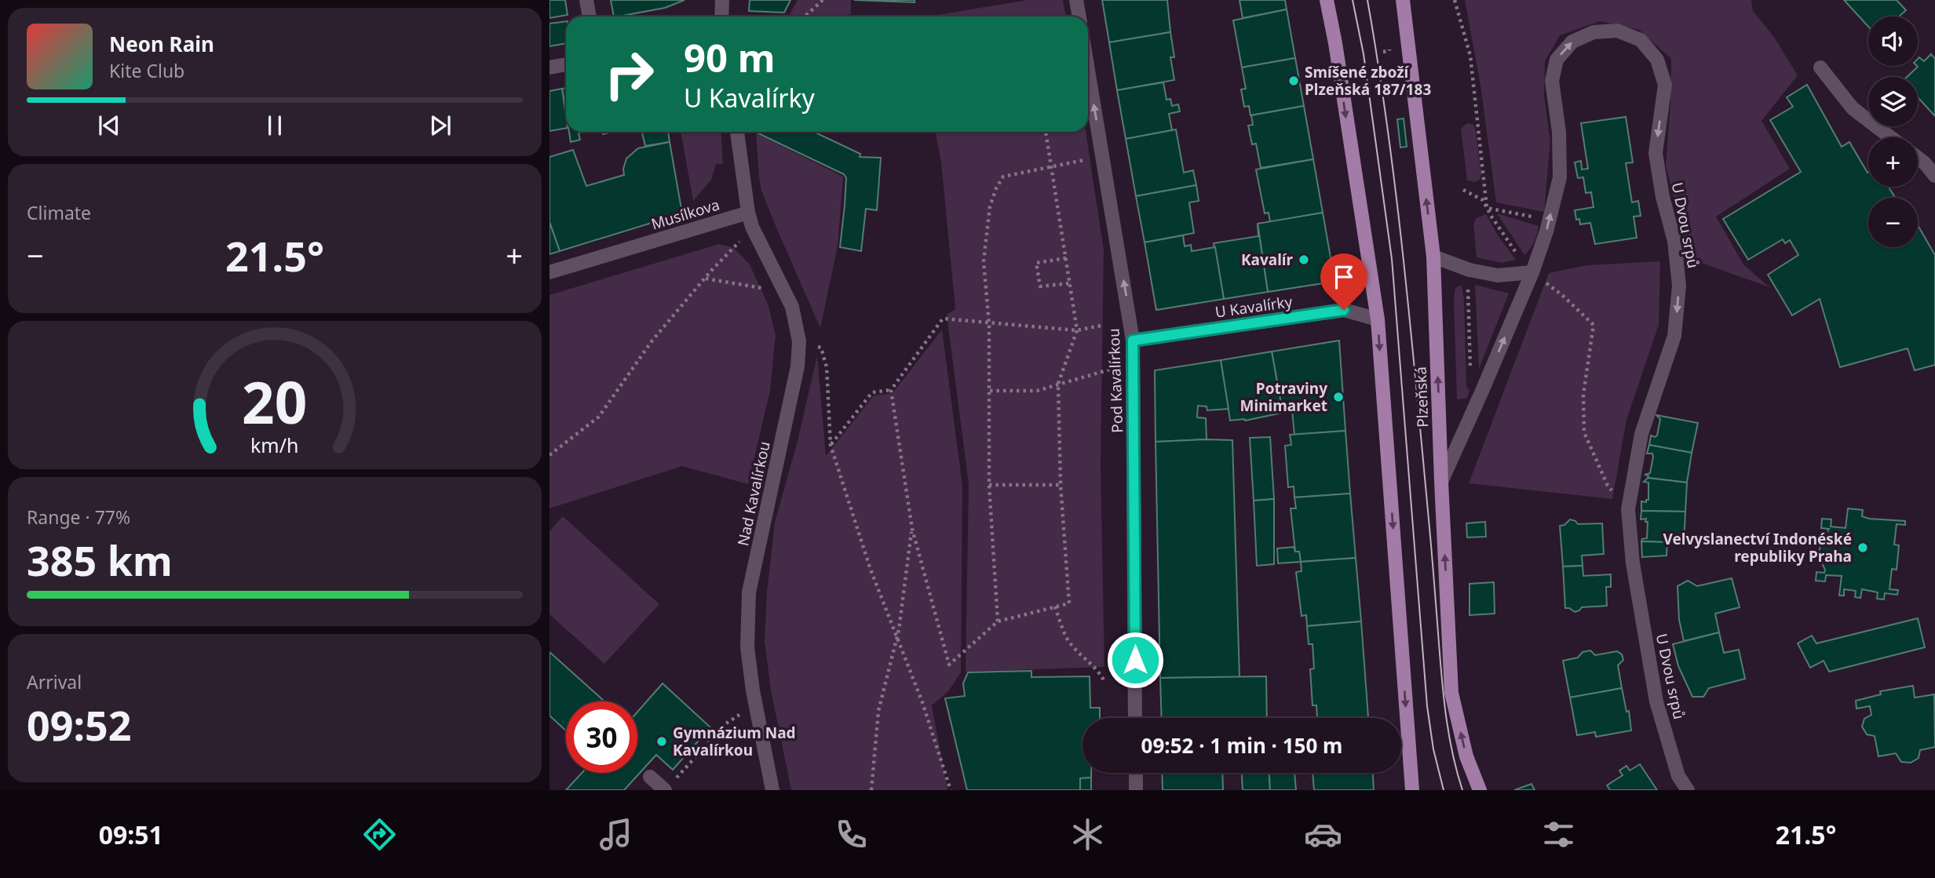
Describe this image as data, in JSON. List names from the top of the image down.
{
  "streets": {
    "main road": ["Plzeňská"],
    "street": [
      "Musílkova",
      "U Dvou srpů",
      "U Kavalírky",
      "Pod Kavalírkou",
      "Nad Kavalírkou"
    ]
  },
  "crossings": [
    ["Musílkova", "Nad Kavalírkou"],
    ["U Dvou srpů", "Plzeňská"],
    ["U Kavalírky", "Pod Kavalírkou"]
  ],
  "one_way": ["Pod Kavalírkou"],
  "places": [
    "Smíšené zboží Plzeňská 187/183",
    "Kavalír",
    "Potraviny Minimarket",
    "Velvyslanectví Indonéské republiky Praha",
    "Gymnázium Nad Kavalírkou"
  ],
  "page": {
    "map_buttons": ["+", "−"],
    "turn": ["90 m", "U Kavalírky"],
    "song": ["Neon Rain", "Kite Club"],
    "tile": [
      "Climate",
      ["Range · 77%", "385 km"],
      ["Arrival", "09:52"]
    ],
    "heat": ["−", "21.5°", "+"],
    "limit": "30",
    "trip": "09:52 · 1 min · 150 m",
    "tabs": ["09:51", "21.5°"],
    "gauge": ["20", "km/h"]
  }
}
